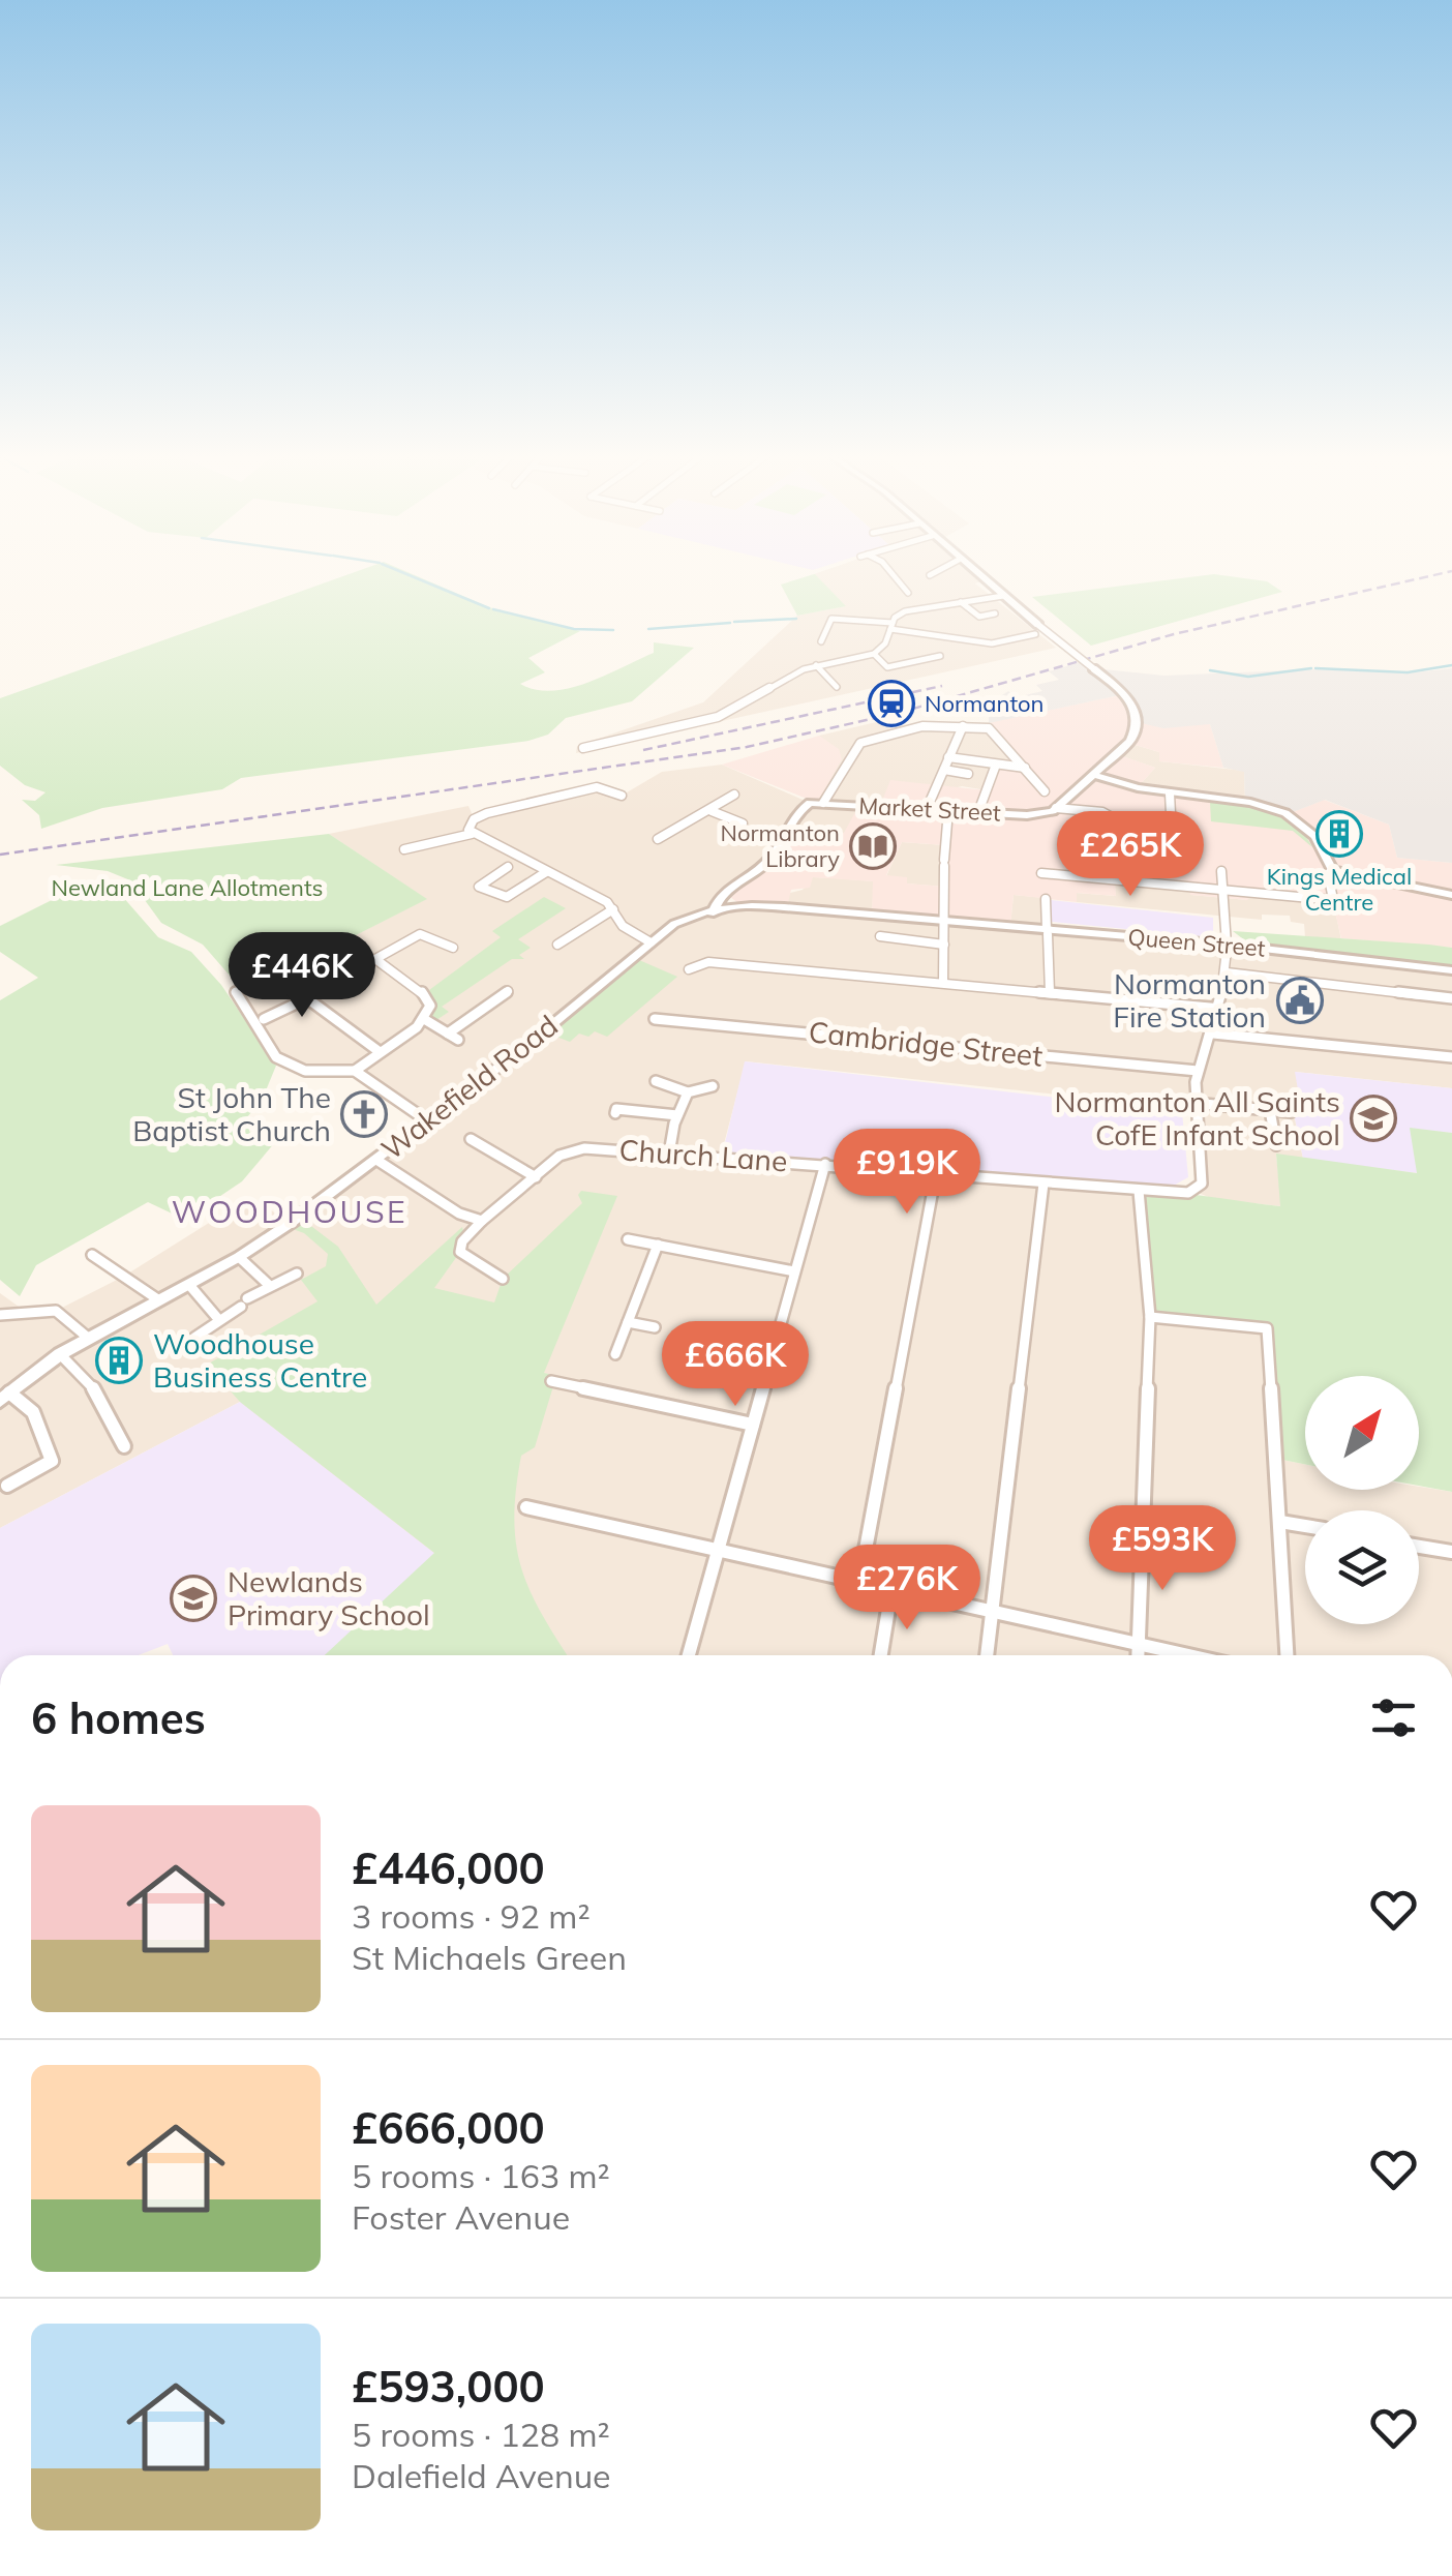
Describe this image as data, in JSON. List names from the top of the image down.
{
  "streets": {
    "street": [
      "Market Street",
      "Queen Street",
      "Cambridge Street",
      "Wakefield Road",
      "Church Lane"
    ]
  },
  "crossings": [
    ["Market Street", "Queen Street"],
    ["Queen Street", "Wakefield Road"],
    ["Queen Street", "Church Lane"],
    ["Cambridge Street", "Church Lane"]
  ],
  "districts": ["WOODHOUSE"],
  "parks": ["Newland Lane Allotments"],
  "places": {
    "station": ["Normanton"],
    "building": ["Kings Medical Centre", "Woodhouse Business Centre"],
    "library": ["Normanton Library"],
    "public building": ["Normanton Fire Station"],
    "church": ["St John The Baptist Church"],
    "school or university": ["Normanton All Saints CofE Infant School", "Newlands Primary School"]
  },
  "north": "top right",
  "page": {
    "price": [
      "£265K",
      "£446K",
      "£919K",
      "£666K",
      "£593K",
      "£276K"
    ],
    "heading": "6 homes",
    "list": [
      {
        "name": "£446,000",
        "note": "3 rooms · 92 m² · St Michaels Green"
      },
      {
        "name": "£666,000",
        "note": "5 rooms · 163 m² · Foster Avenue"
      },
      {
        "name": "£593,000",
        "note": "5 rooms · 128 m² · Dalefield Avenue"
      }
    ]
  }
}
